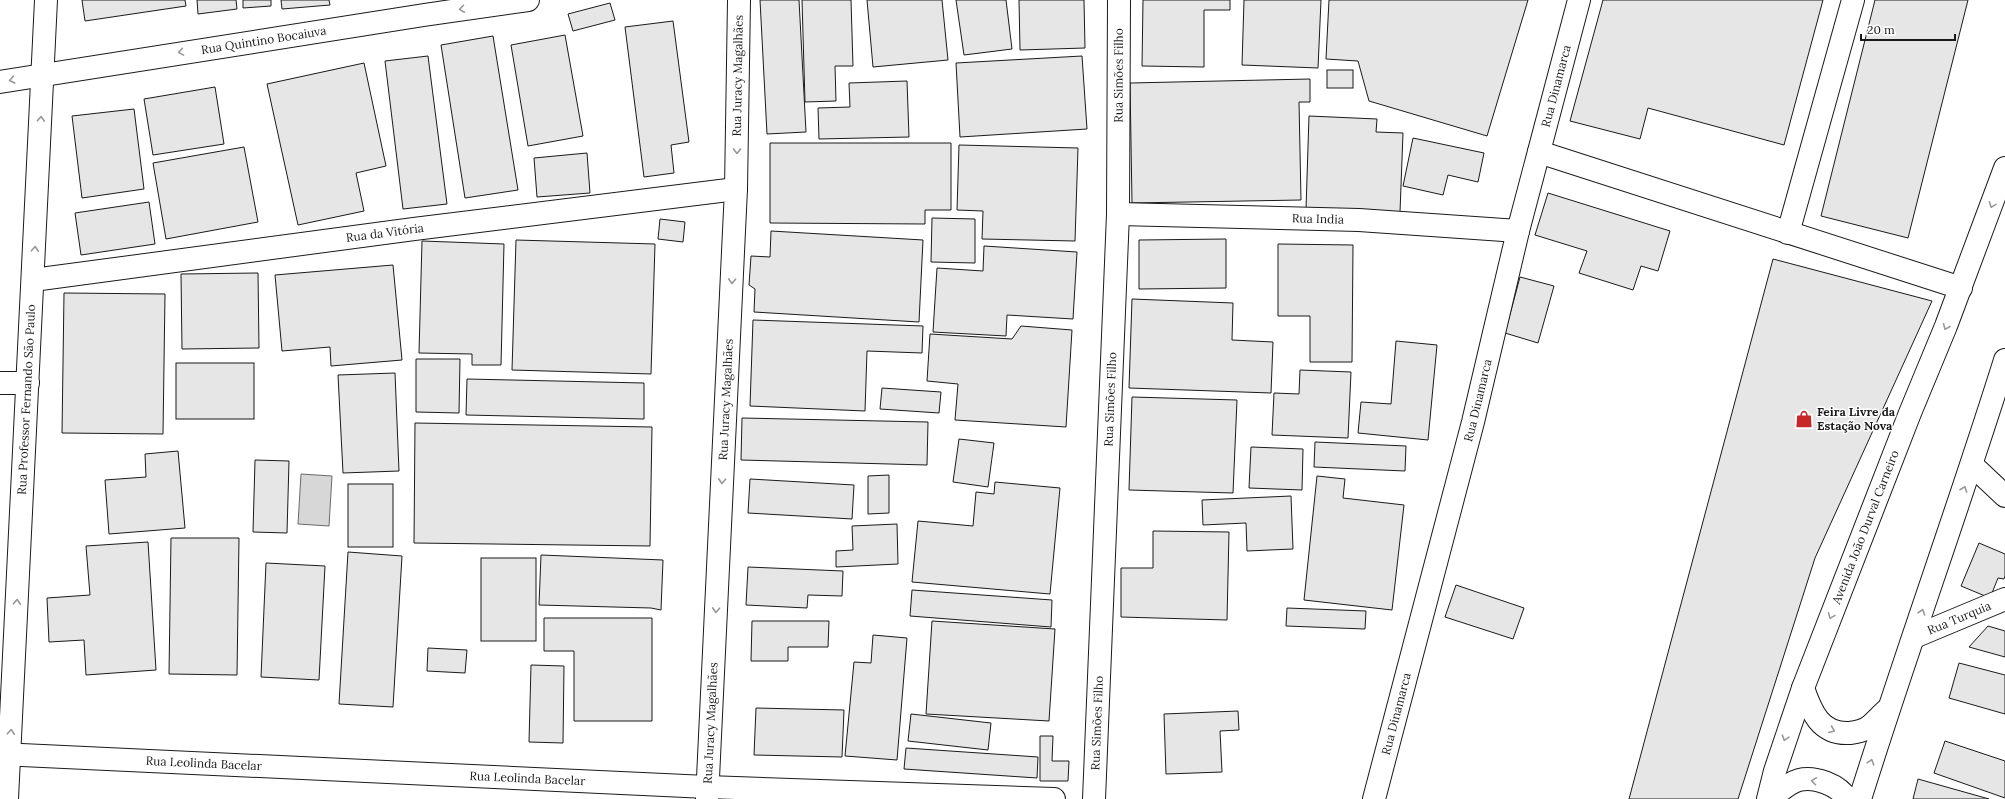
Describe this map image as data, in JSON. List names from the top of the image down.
{
  "streets": {
    "street": [
      "Rua Quintino Bocaiuva",
      "Rua Juracy Magalhães",
      "Rua Simões Filho",
      "Rua Dinamarca",
      "Rua India",
      "Rua da Vitória",
      "Rua Professor Fernando São Paulo",
      "Avenida João Durval Carneiro",
      "Rua Turquia",
      "Rua Leolinda Bacelar"
    ]
  },
  "crossings": [
    ["Rua Quintino Bocaiuva", "Rua Professor Fernando São Paulo"],
    ["Rua Juracy Magalhães", "Rua da Vitória"],
    ["Rua Juracy Magalhães", "Rua Leolinda Bacelar"],
    ["Rua Simões Filho", "Rua India"],
    ["Rua Dinamarca", "Rua India"],
    ["Rua da Vitória", "Rua Professor Fernando São Paulo"],
    ["Rua Professor Fernando São Paulo", "Rua Leolinda Bacelar"]
  ],
  "one_way": ["Rua Quintino Bocaiuva", "Rua Juracy Magalhães", "Rua Professor Fernando São Paulo"],
  "places": {
    "shop": ["Feira Livre da Estação Nova"]
  },
  "scale_bar": "20 m"
}
